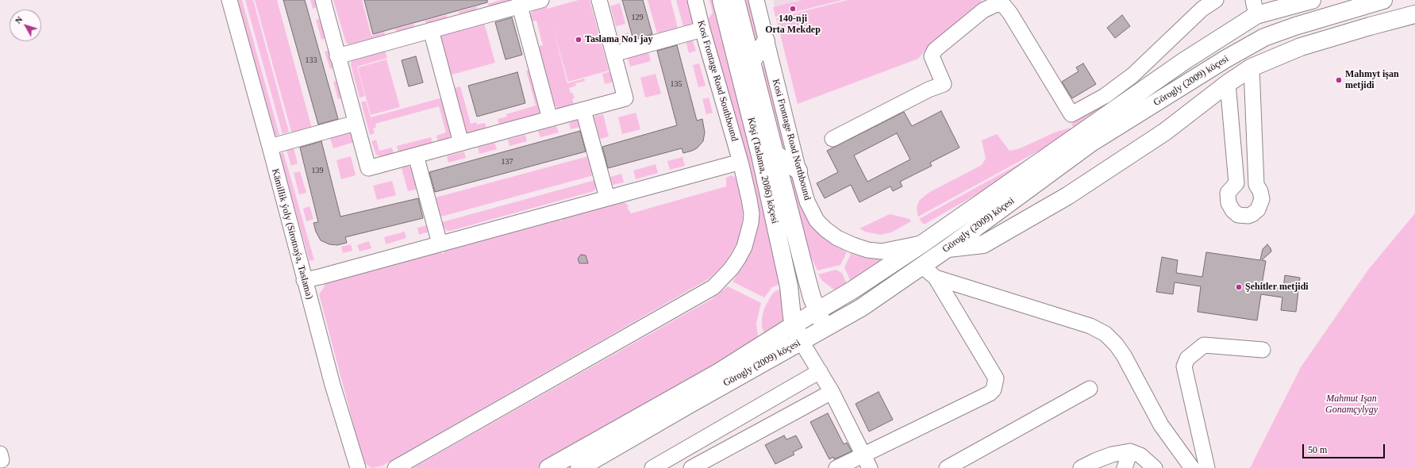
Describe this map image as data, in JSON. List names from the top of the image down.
{
  "streets": {
    "main road": ["Görogly (2009) köçesi", "Köşi (Taslama, 2086) köçesi"],
    "street": ["Kosi Frontage Road Southbound", "Kosi Frontage Road Northbound", "Kämillik ýoly (Sirotnaýa, Taslama)"]
  },
  "crossings": [
    ["Görogly (2009) köçesi", "Kosi Frontage Road Northbound"],
    ["Görogly (2009) köçesi", "Köşi (Taslama, 2086) köçesi"]
  ],
  "parks": ["Mahmut Işan Gonamçylygy"],
  "places": [
    "140-nji Orta Mekdep",
    "Taslama No1 jay",
    "Mahmyt işan metjidi",
    "Şehitler metjidi"
  ],
  "house_numbers": [
    "129",
    "133",
    "135",
    "137",
    "139"
  ],
  "scale_bar": "50 m",
  "north": "top left"
}
